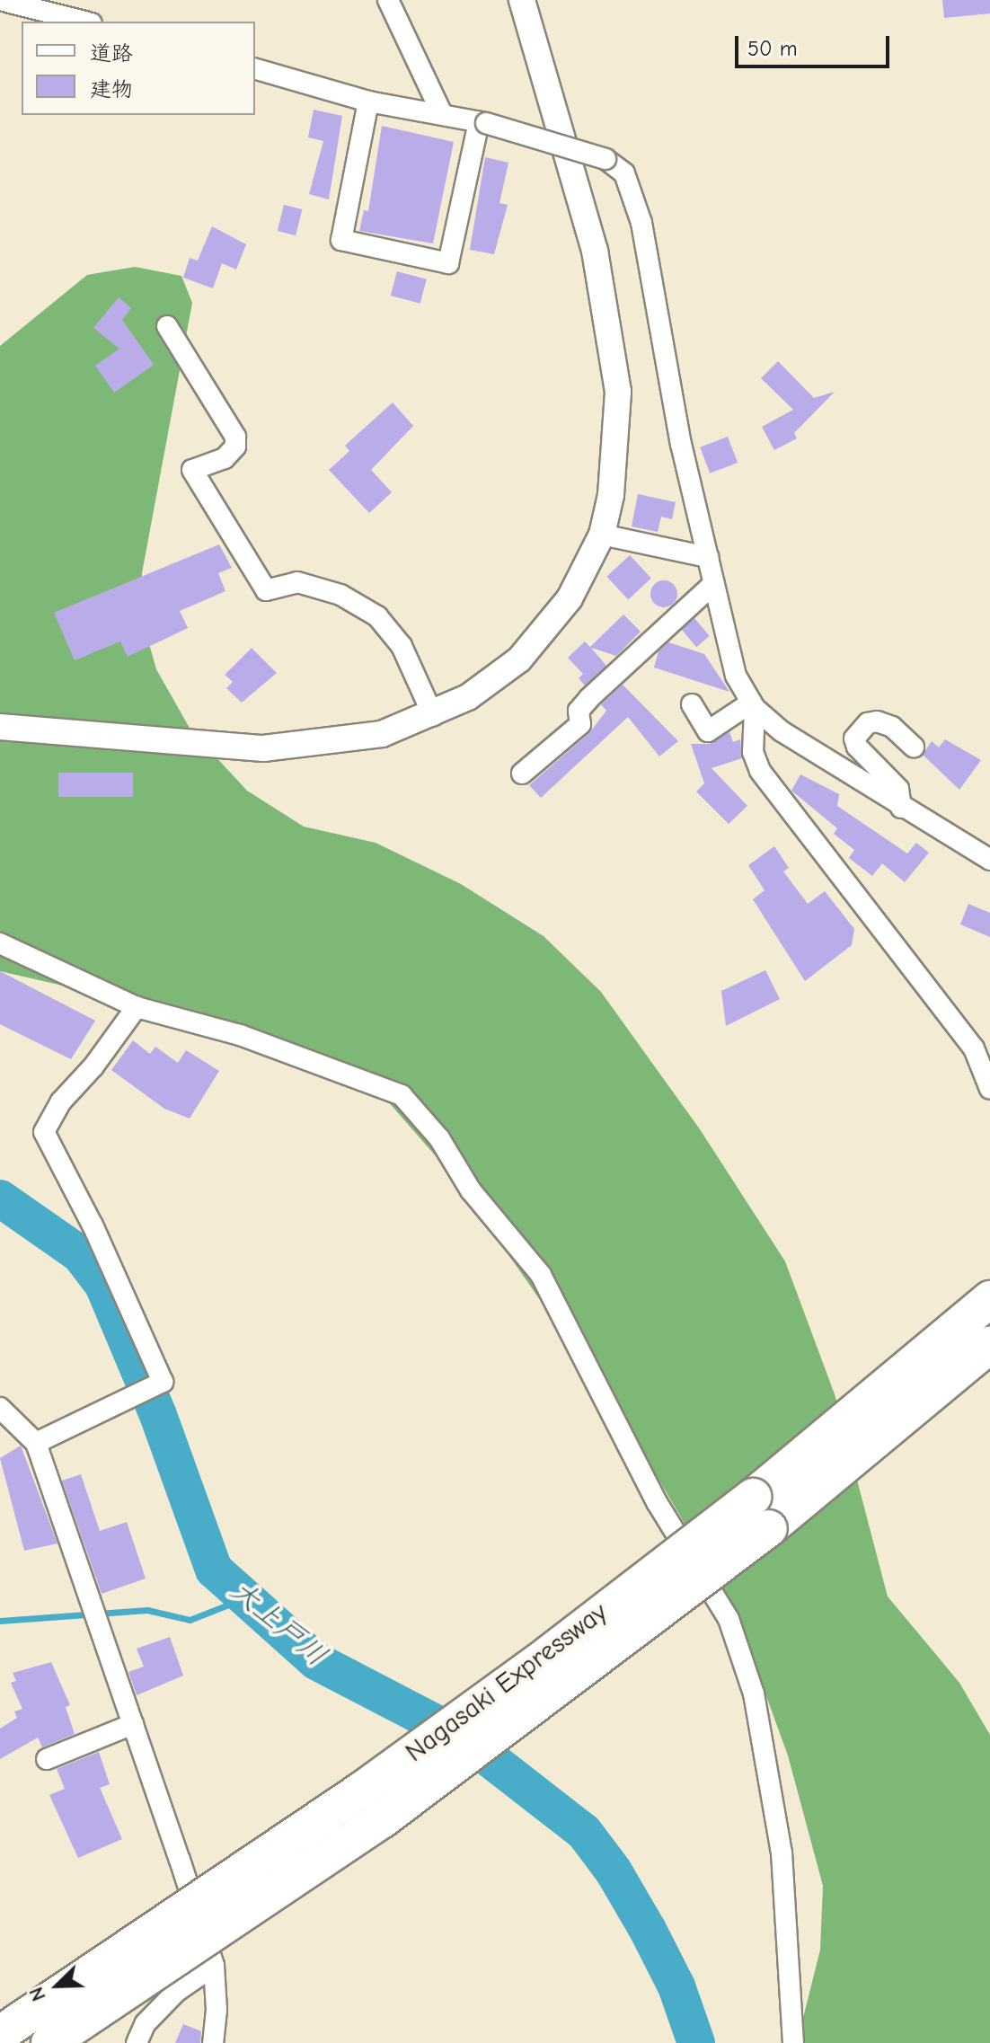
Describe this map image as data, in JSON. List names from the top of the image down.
{
  "streets": {
    "highway": ["Nagasaki Expressway"]
  },
  "water": ["大上戸川"],
  "legend": ["道路", "建物"],
  "scale_bar": "50 m",
  "north": "bottom left"
}
